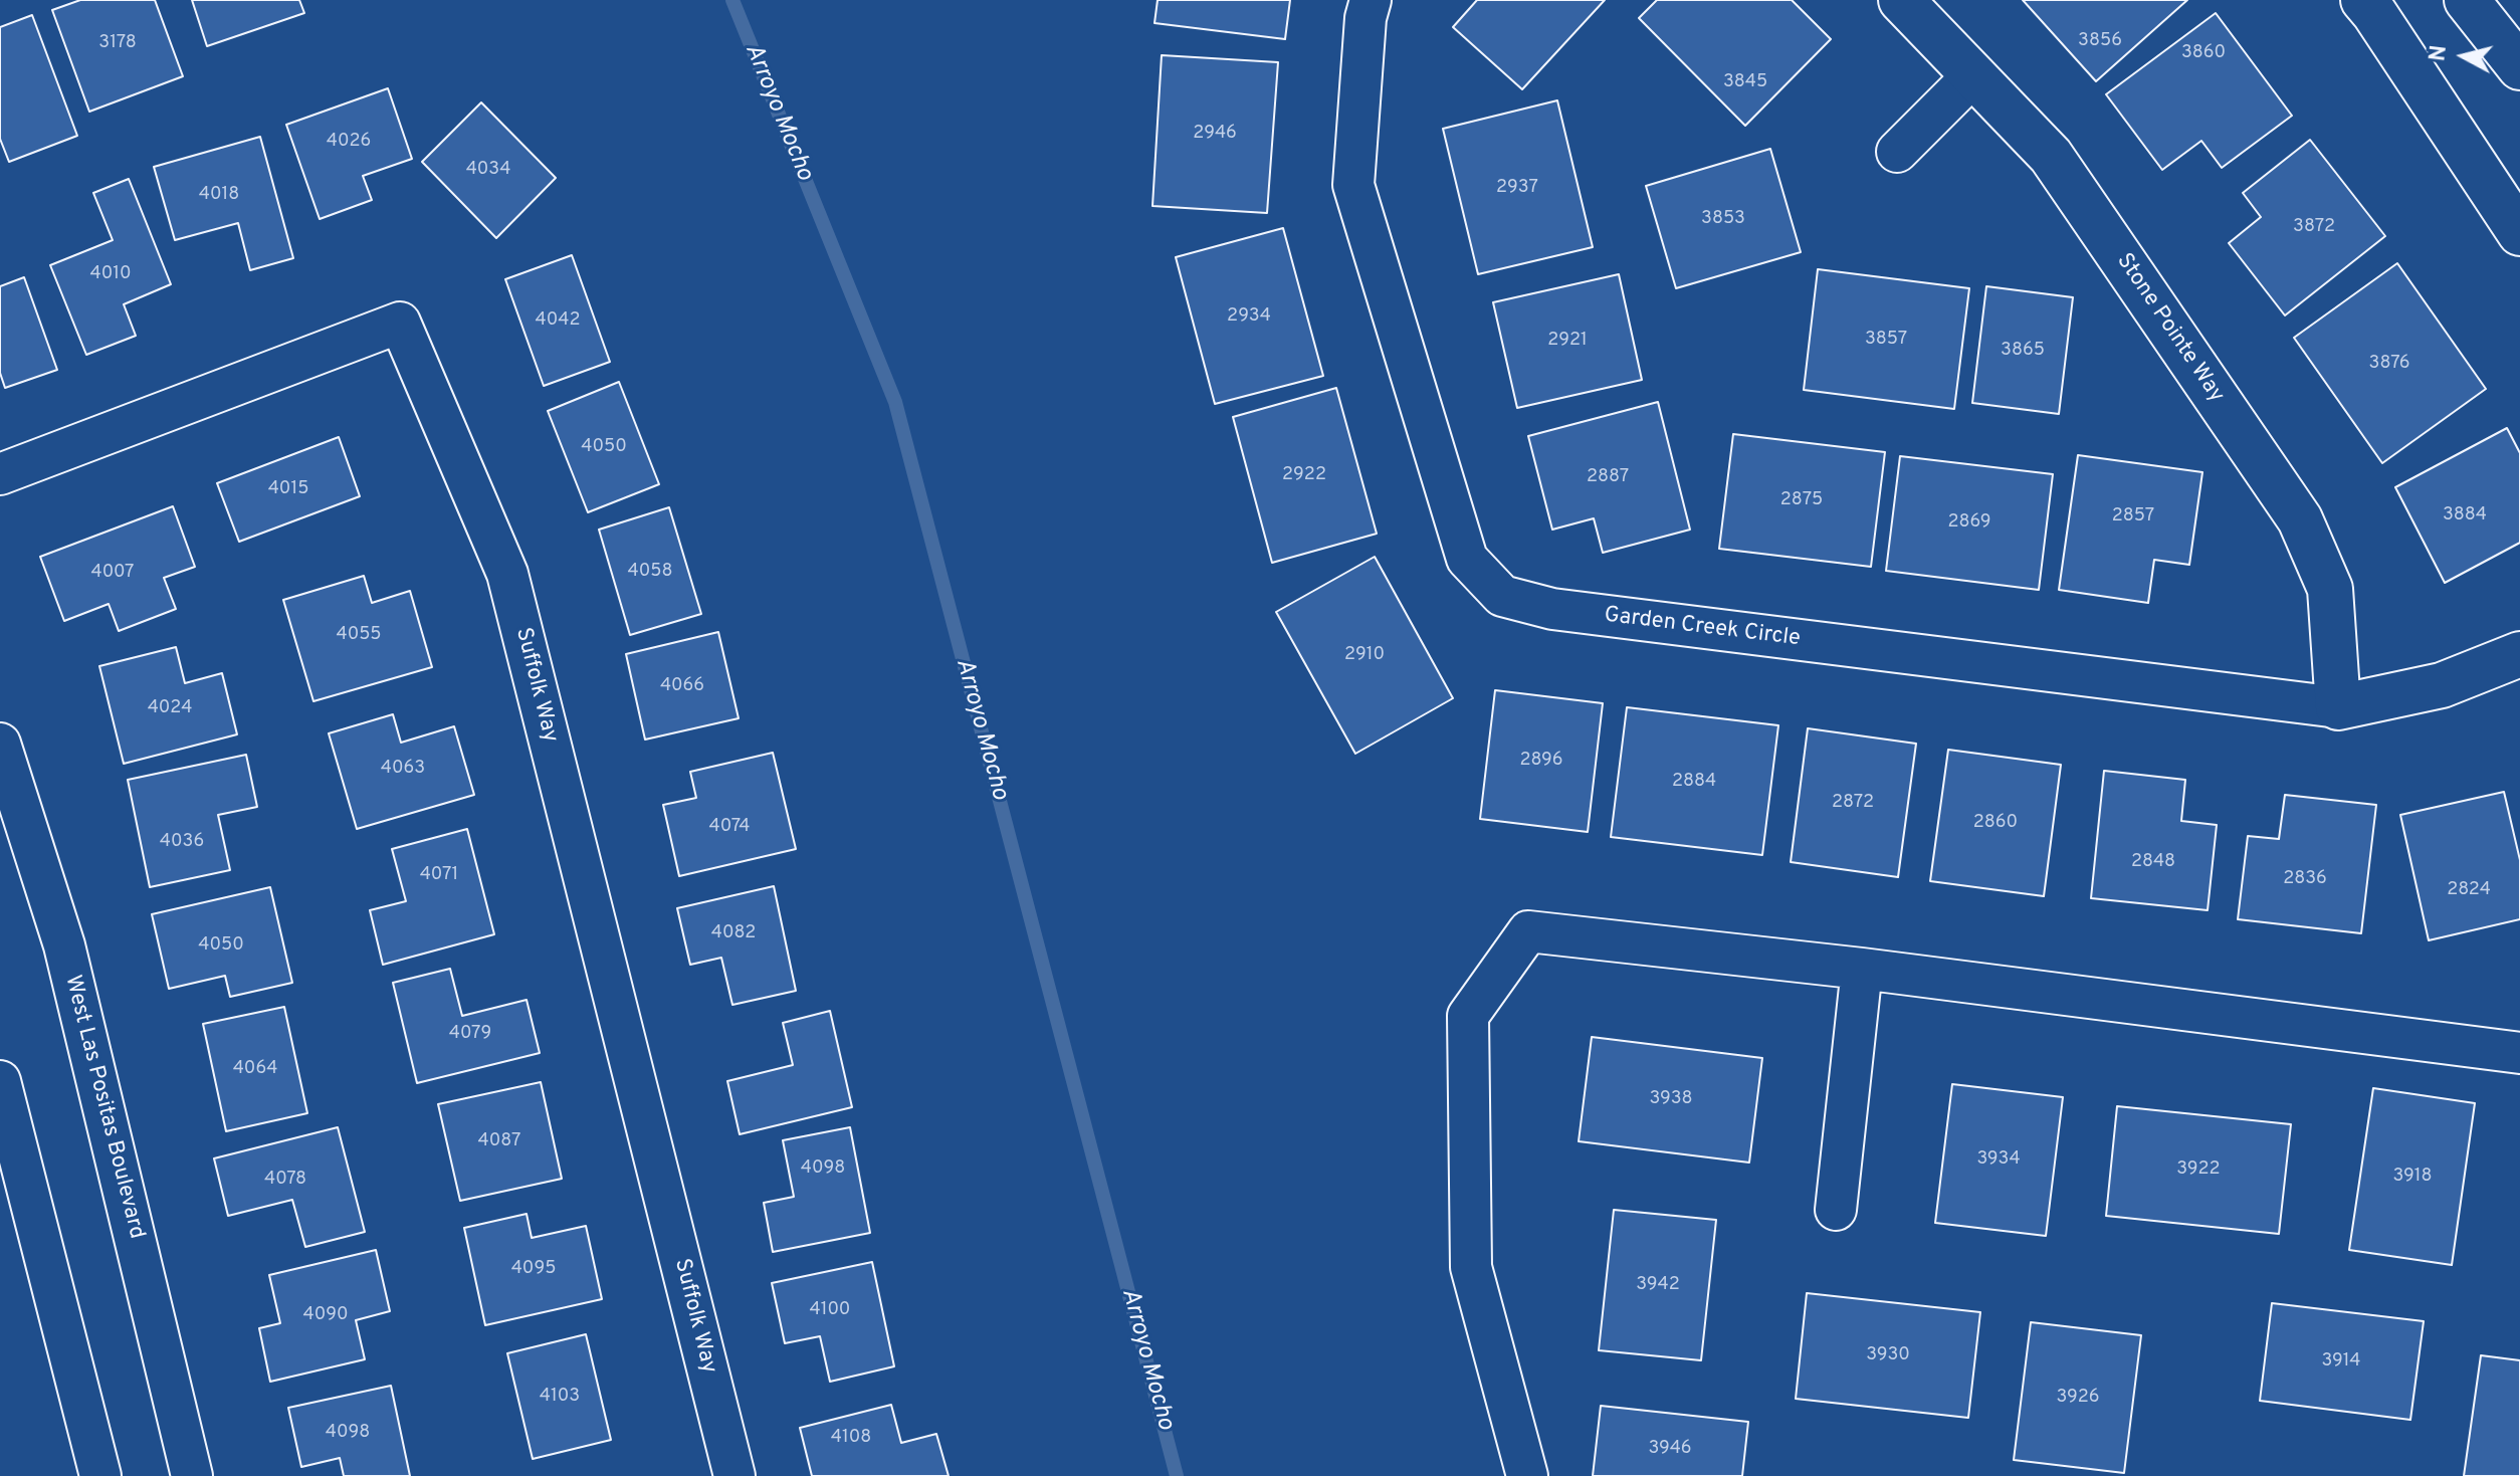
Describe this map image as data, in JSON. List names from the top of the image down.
{
  "streets": {
    "street": [
      "Stone Pointe Way",
      "Garden Creek Circle",
      "Suffolk Way",
      "West Las Positas Boulevard"
    ]
  },
  "crossings": [
    ["Stone Pointe Way", "Garden Creek Circle"]
  ],
  "water": ["Arroyo Mocho"],
  "house_numbers": [
    "3856",
    "3178",
    "3860",
    "3845",
    "2946",
    "4026",
    "4034",
    "2937",
    "4018",
    "3853",
    "3872",
    "4010",
    "2934",
    "4042",
    "3857",
    "2921",
    "3865",
    "3876",
    "4050",
    "2922",
    "2887",
    "4015",
    "2875",
    "3884",
    "2857",
    "2869",
    "4058",
    "4007",
    "4055",
    "2910",
    "4066",
    "4024",
    "2896",
    "4063",
    "2884",
    "2872",
    "2860",
    "4074",
    "4036",
    "2848",
    "4071",
    "2836",
    "2824",
    "4082",
    "4050",
    "4079",
    "4064",
    "3938",
    "4087",
    "3934",
    "4098",
    "3922",
    "3918",
    "4078",
    "4095",
    "3942",
    "4100",
    "4090",
    "3930",
    "3914",
    "4103",
    "3926",
    "4098",
    "4108",
    "3946"
  ],
  "north": "left"
}
